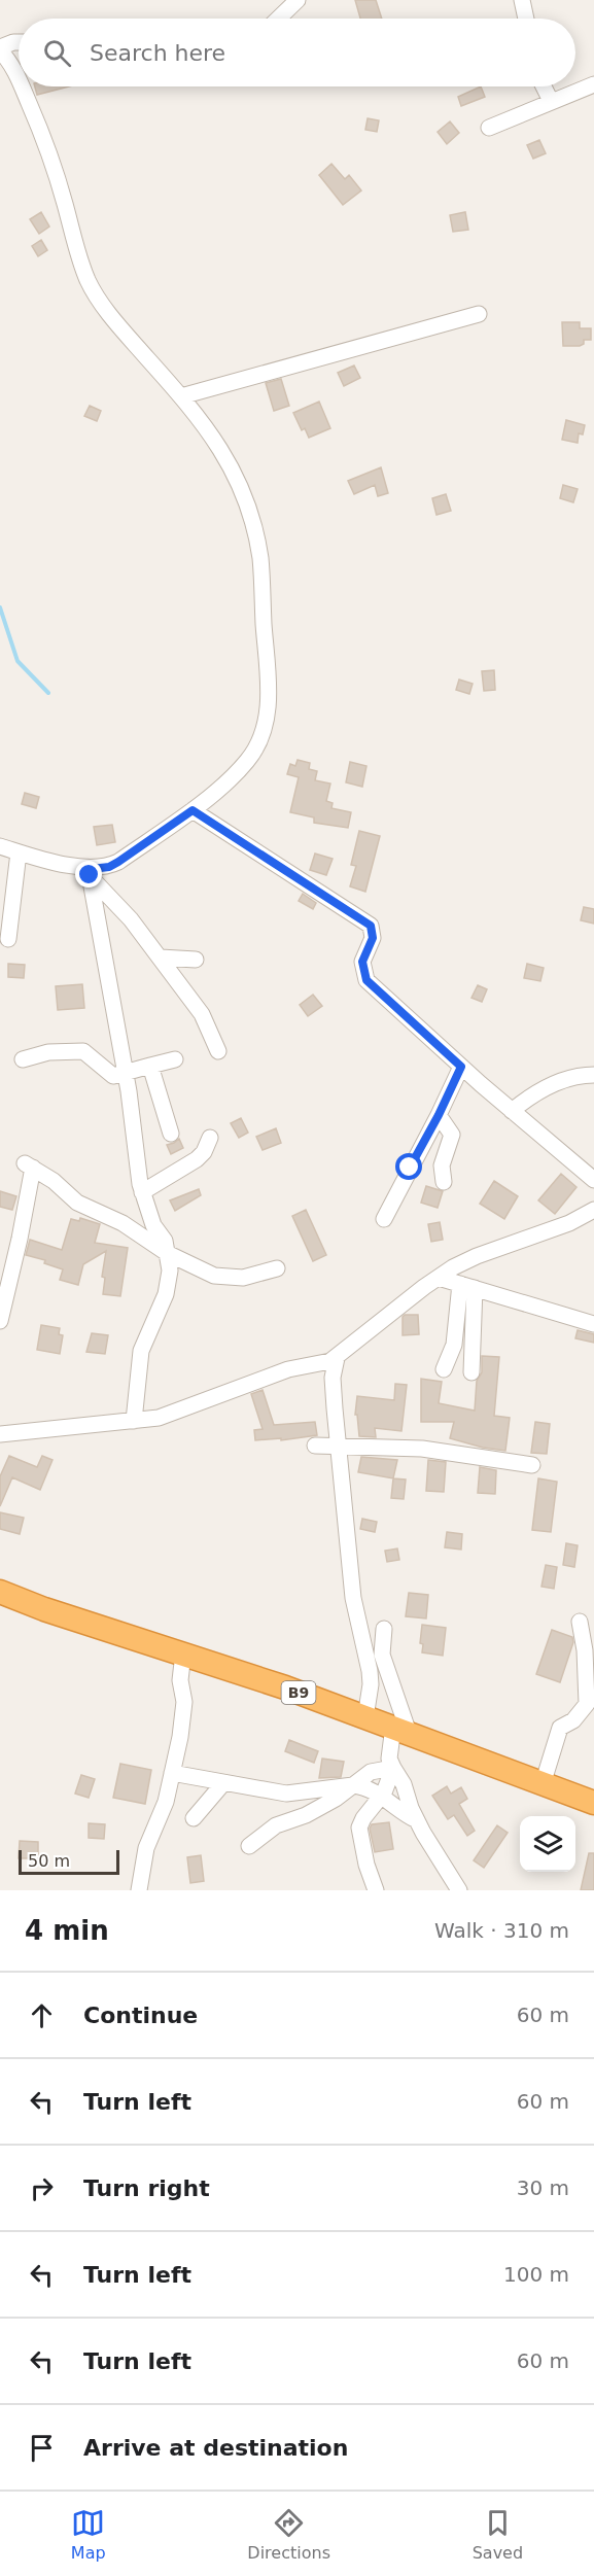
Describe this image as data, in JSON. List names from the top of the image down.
{
  "streets": {
    "highway": ["B9"]
  },
  "scale_bar": "50 m",
  "page": {
    "search": "Search here",
    "scale": "50 m",
    "heading": ["4 min", "Walk · 310 m"],
    "list": [
      ["Continue", "60 m"],
      ["Turn left", "60 m"],
      ["Turn right", "30 m"],
      ["Turn left", "100 m"],
      ["Turn left", "60 m"],
      "Arrive at destination"
    ],
    "nav": ["Map", "Directions", "Saved"]
  }
}
